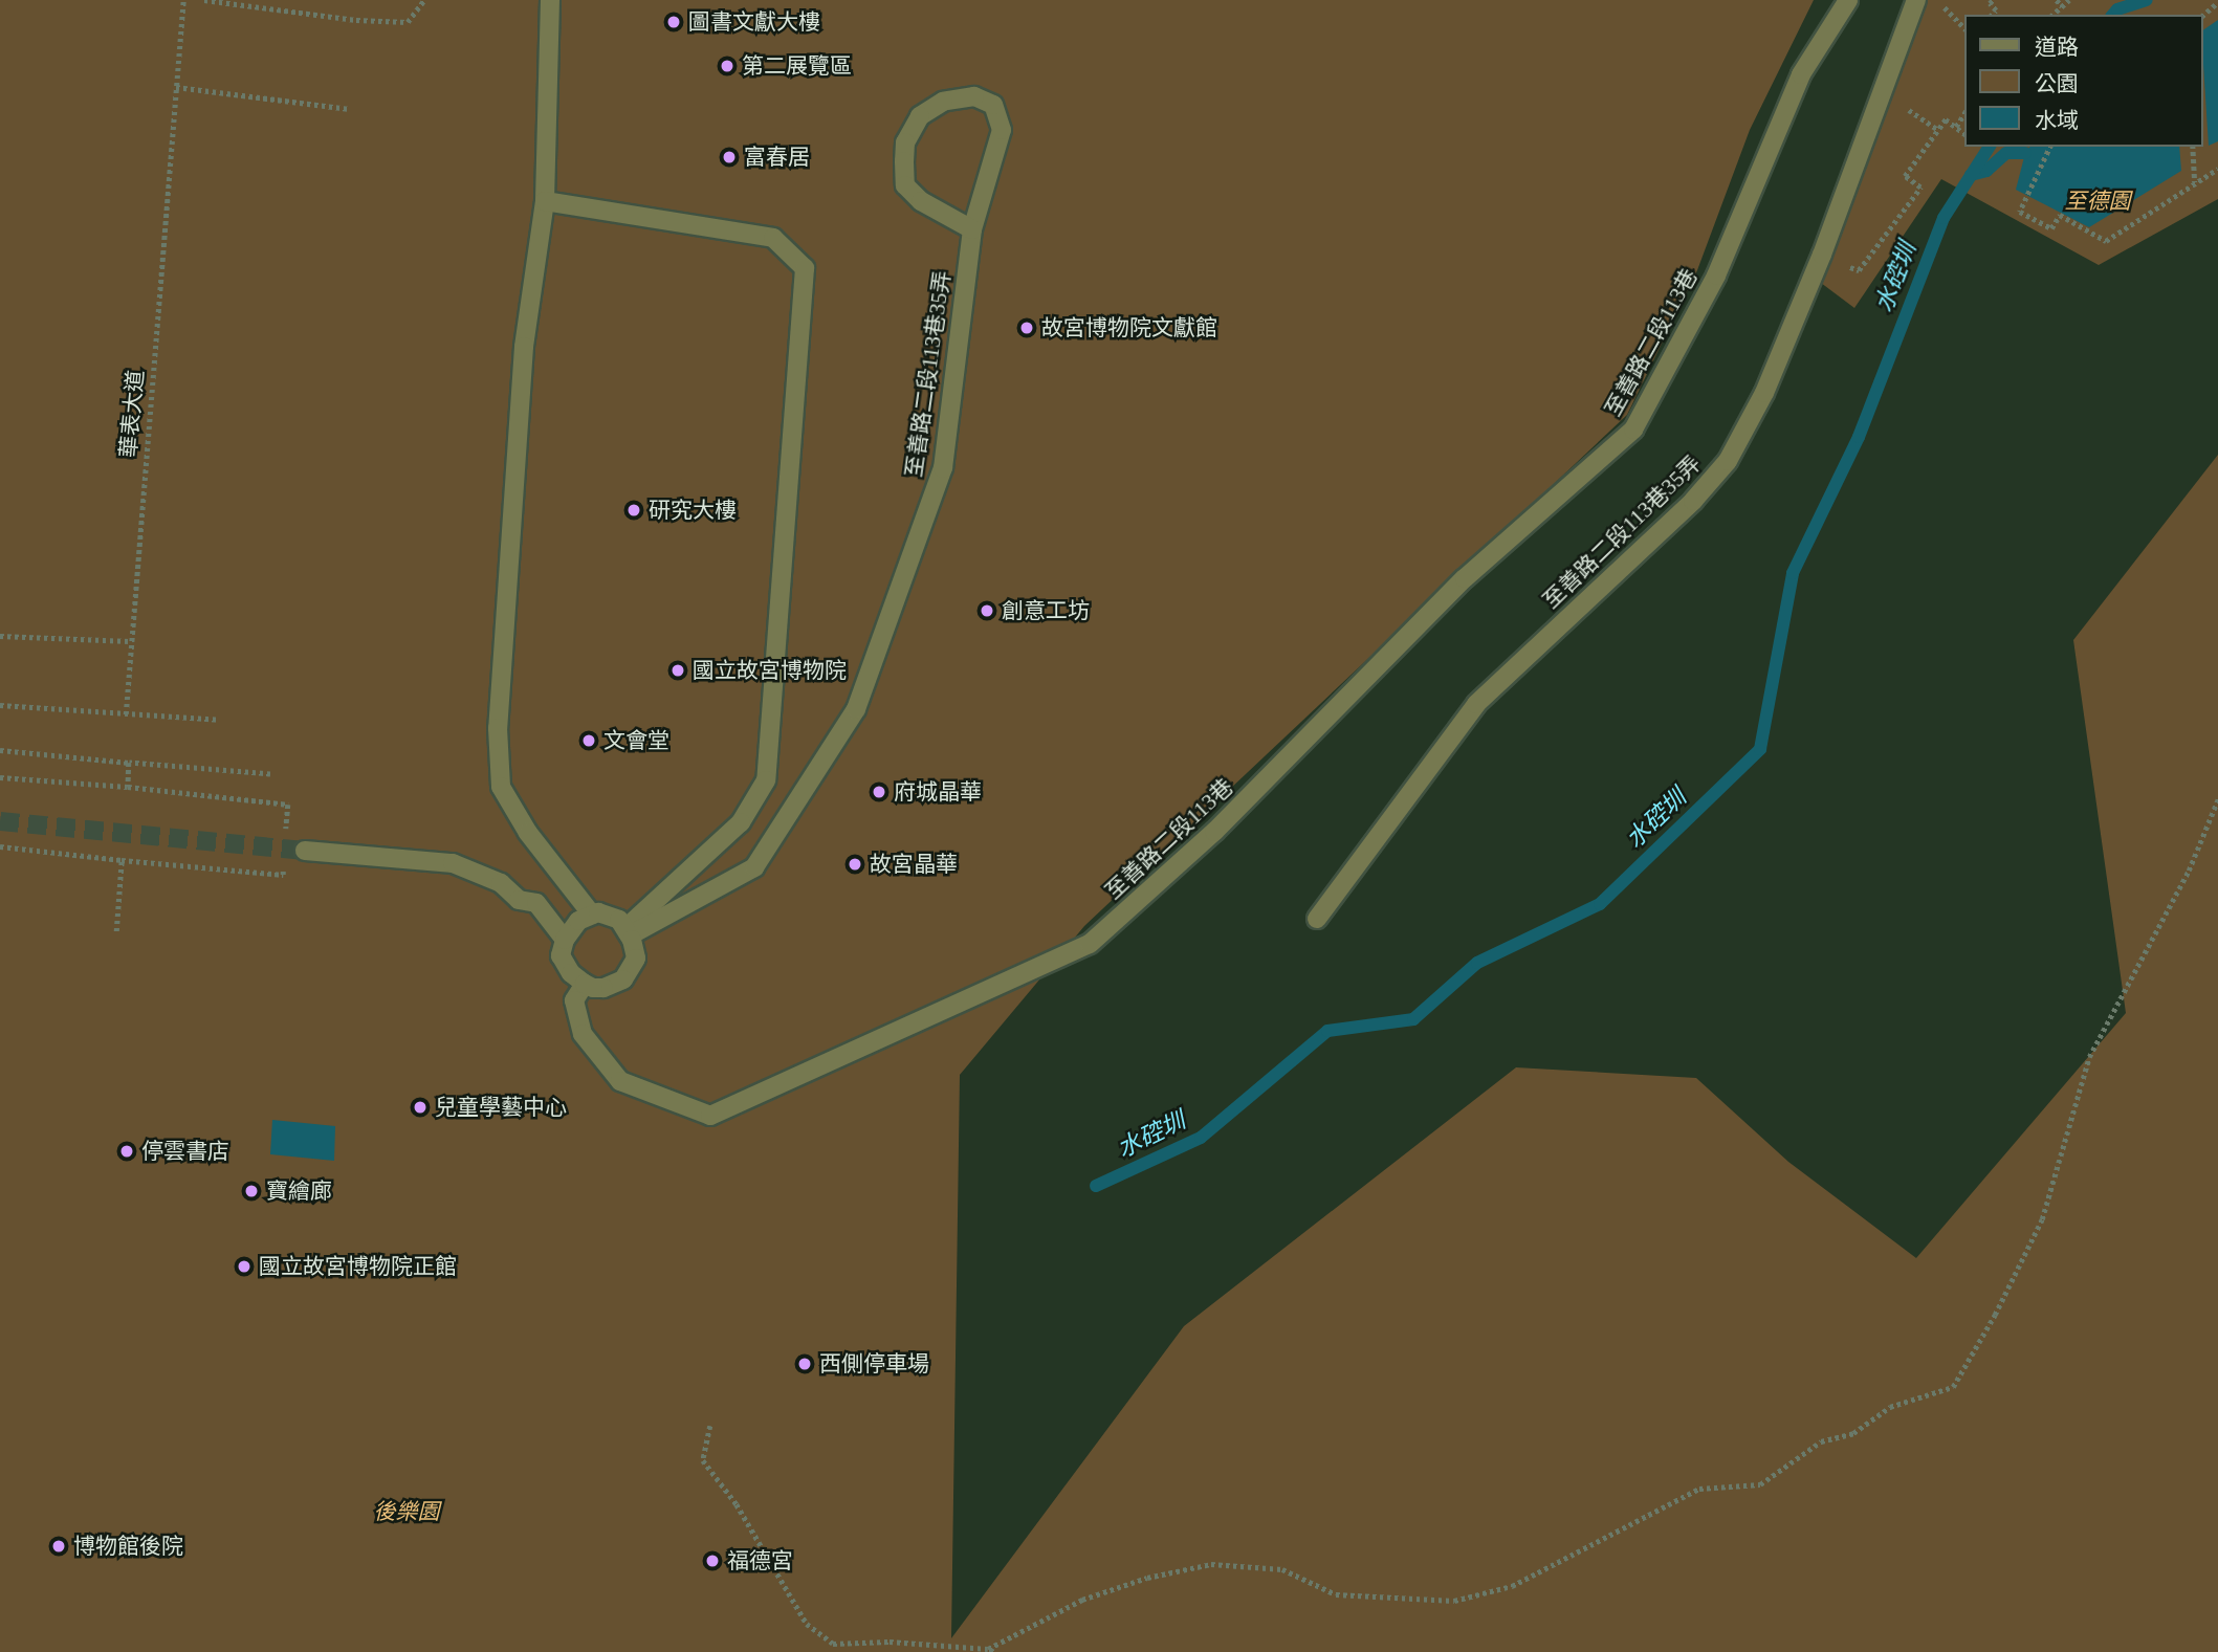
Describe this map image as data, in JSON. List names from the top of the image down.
{
  "streets": {
    "street": ["至善路二段113巷", "至善路二段113巷35弄"],
    "path": ["華表大道"]
  },
  "crossings": [
    ["至善路二段113巷", "至善路二段113巷35弄"]
  ],
  "water": ["水硿圳"],
  "parks": ["至德園", "後樂園"],
  "places": [
    "圖書文獻大樓",
    "第二展覽區",
    "富春居",
    "故宮博物院文獻館",
    "研究大樓",
    "創意工坊",
    "國立故宮博物院",
    "文會堂",
    "府城晶華",
    "故宮晶華",
    "兒童學藝中心",
    "停雲書店",
    "寶繪廊",
    "國立故宮博物院正館",
    "西側停車場",
    "博物館後院",
    "福德宮"
  ],
  "legend": ["道路", "公園", "水域"]
}
